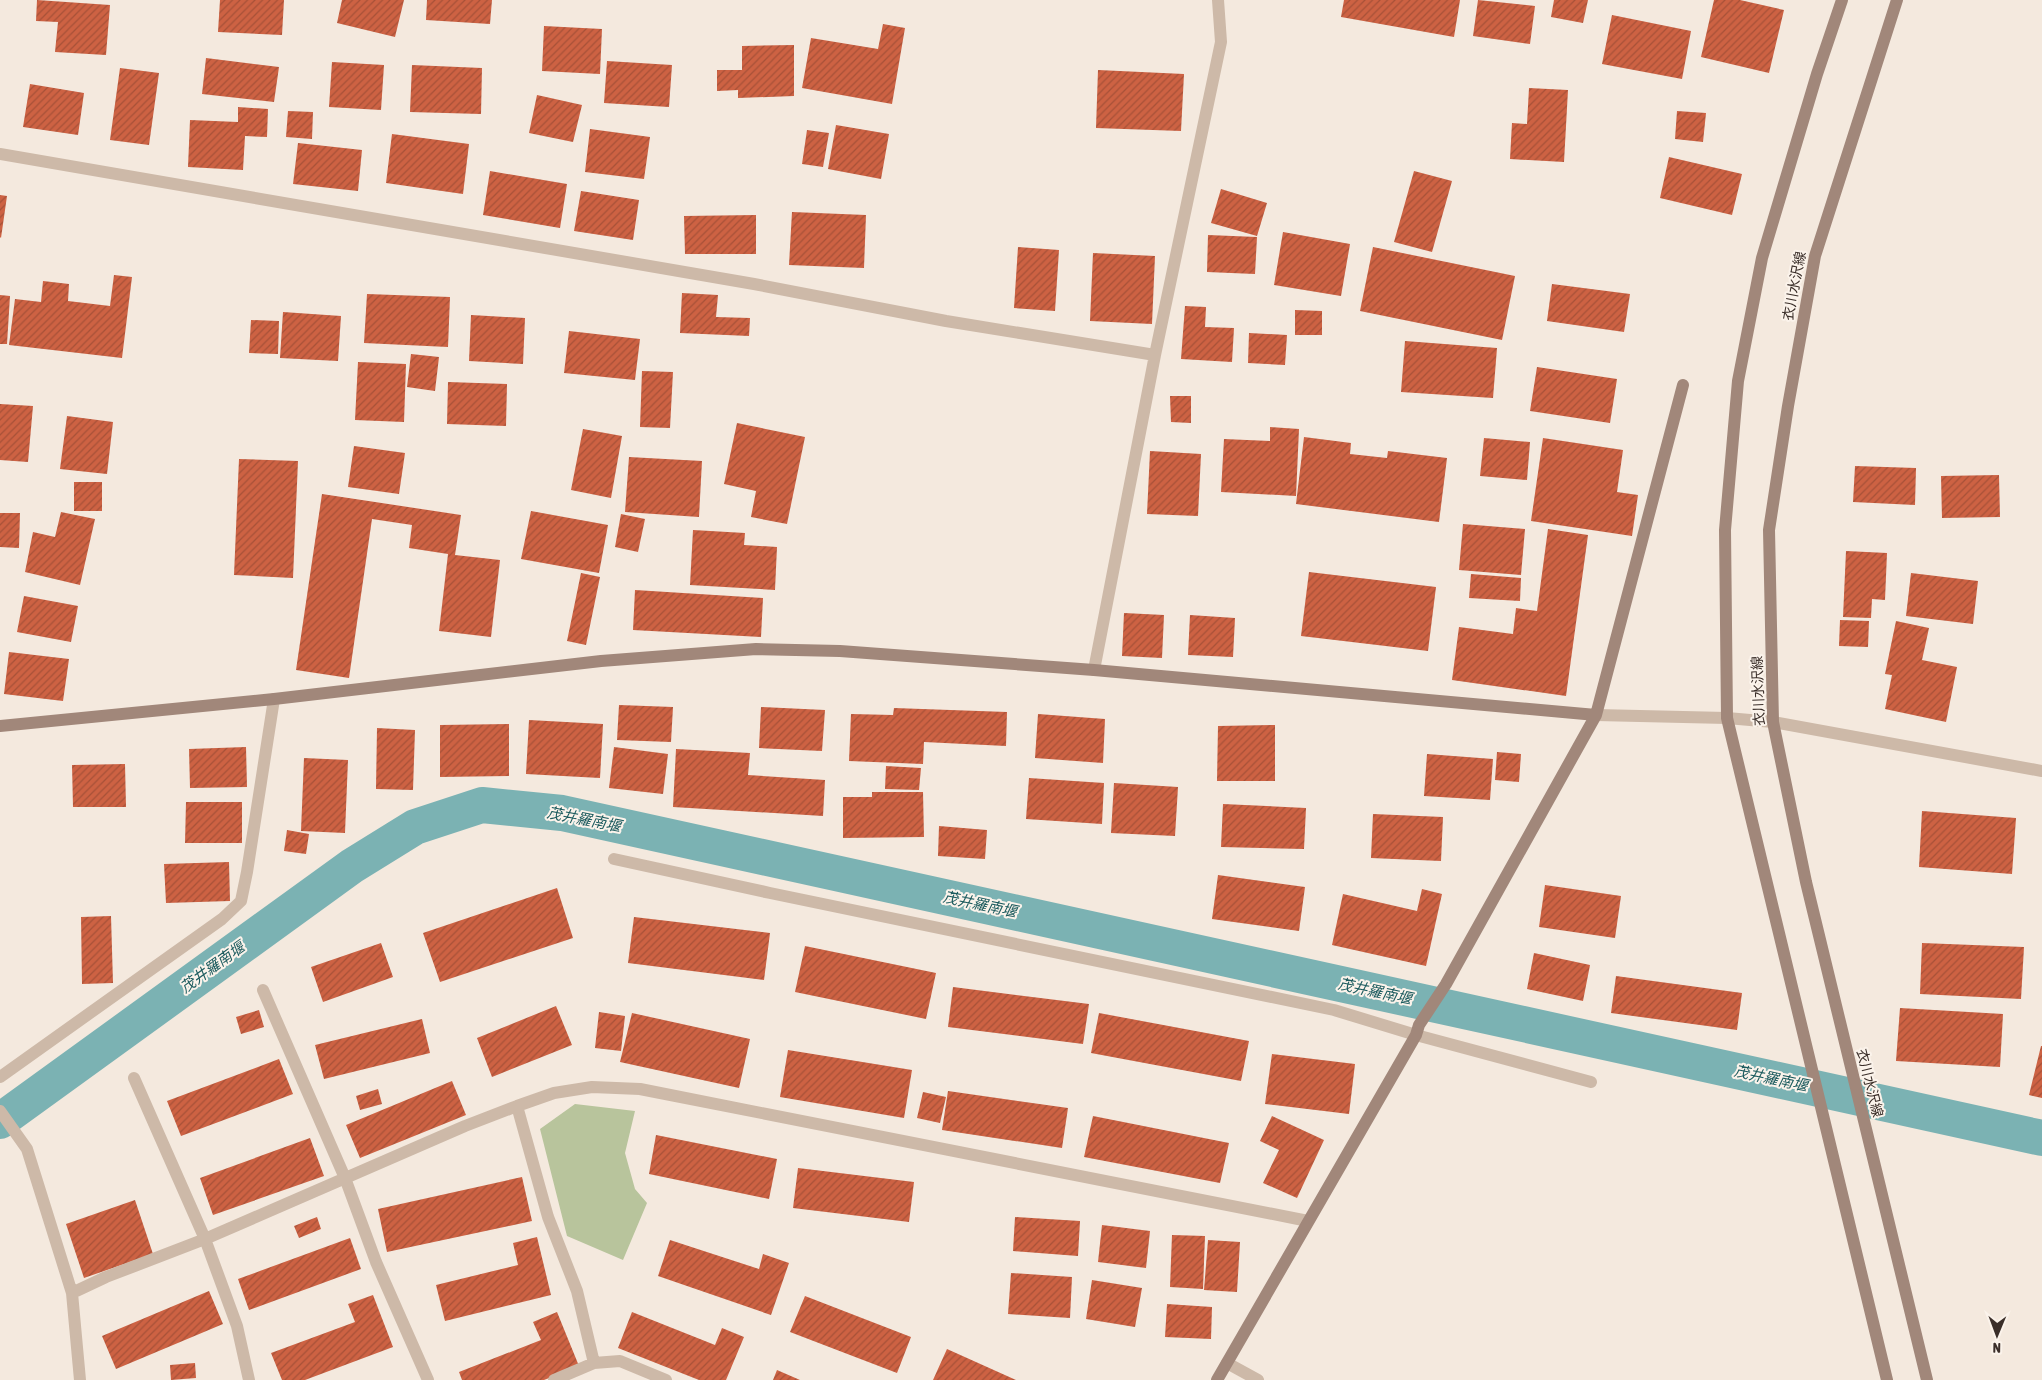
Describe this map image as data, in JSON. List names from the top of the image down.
{
  "streets": {
    "main road": ["衣川水沢線"]
  },
  "water": ["茂井羅南堰"],
  "north": "bottom"
}
